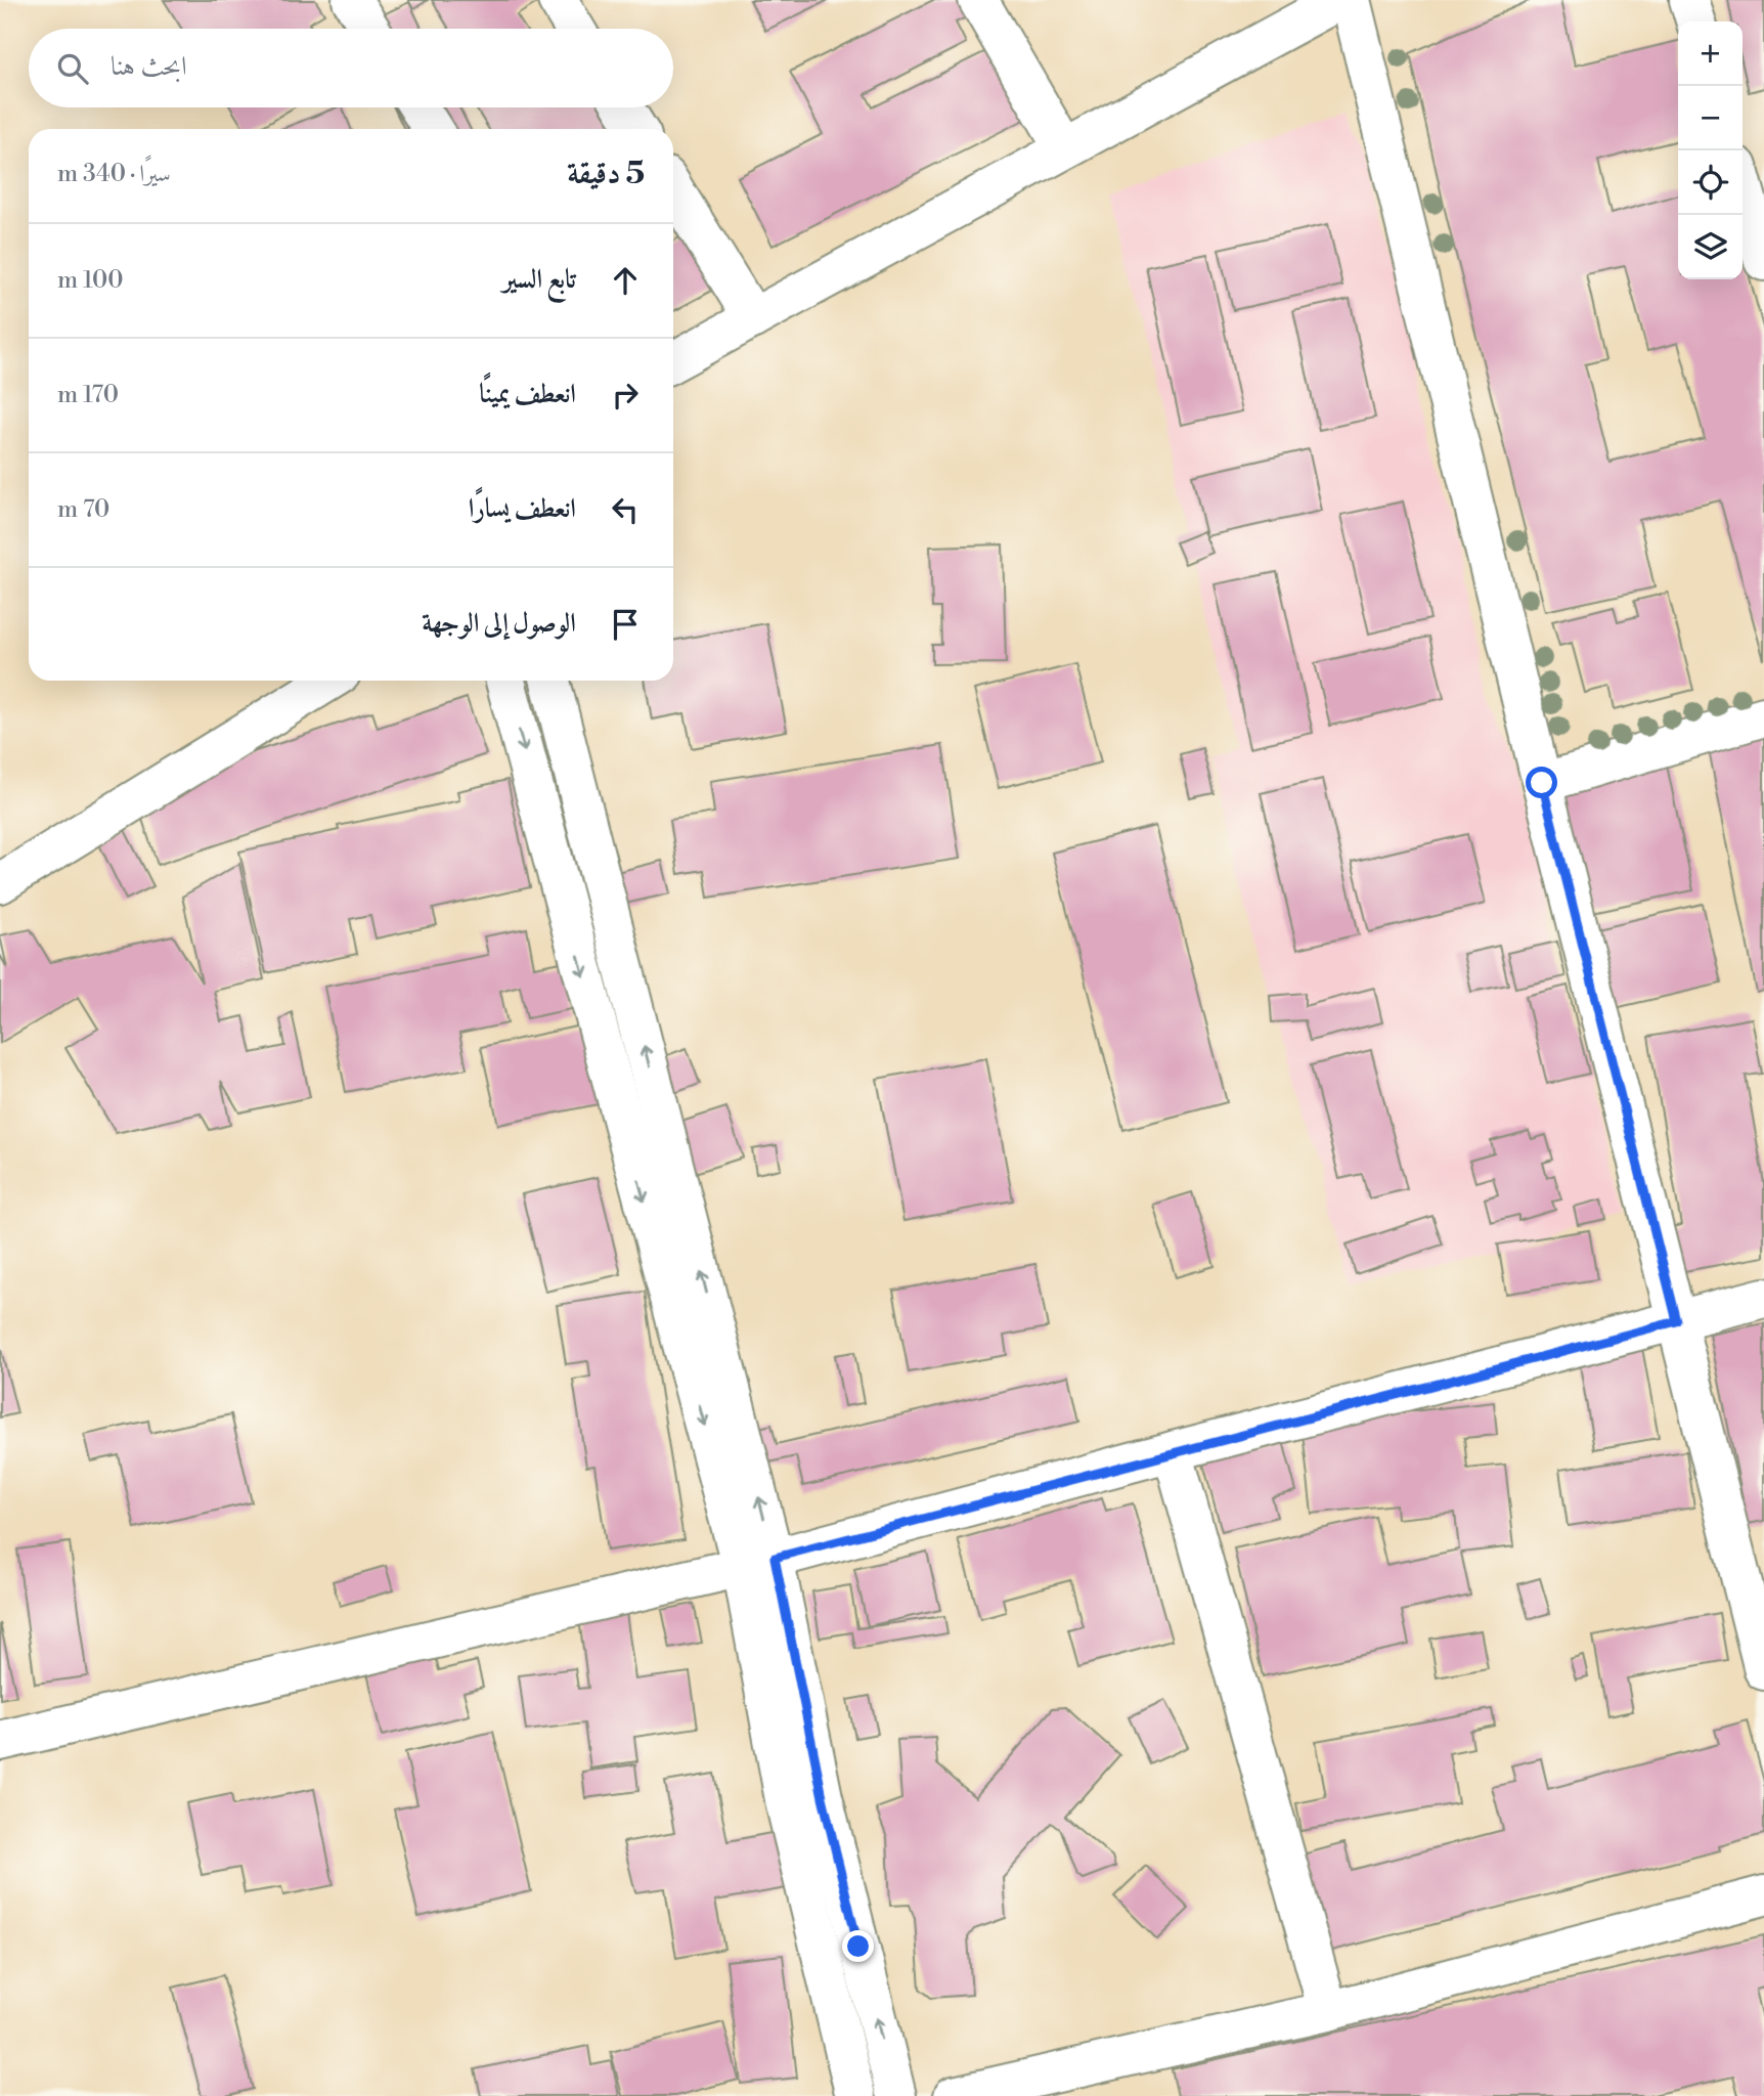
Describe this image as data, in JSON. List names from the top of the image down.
{
  "page": {
    "map_buttons": ["+", "−"],
    "search": "ابحث هنا",
    "heading": ["5 دقيقة", "سيرًا · 340 m"],
    "list": [
      ["تابع السير", "100 m"],
      ["انعطف يمينًا", "170 m"],
      ["انعطف يسارًا", "70 m"],
      "الوصول إلى الوجهة"
    ]
  }
}
